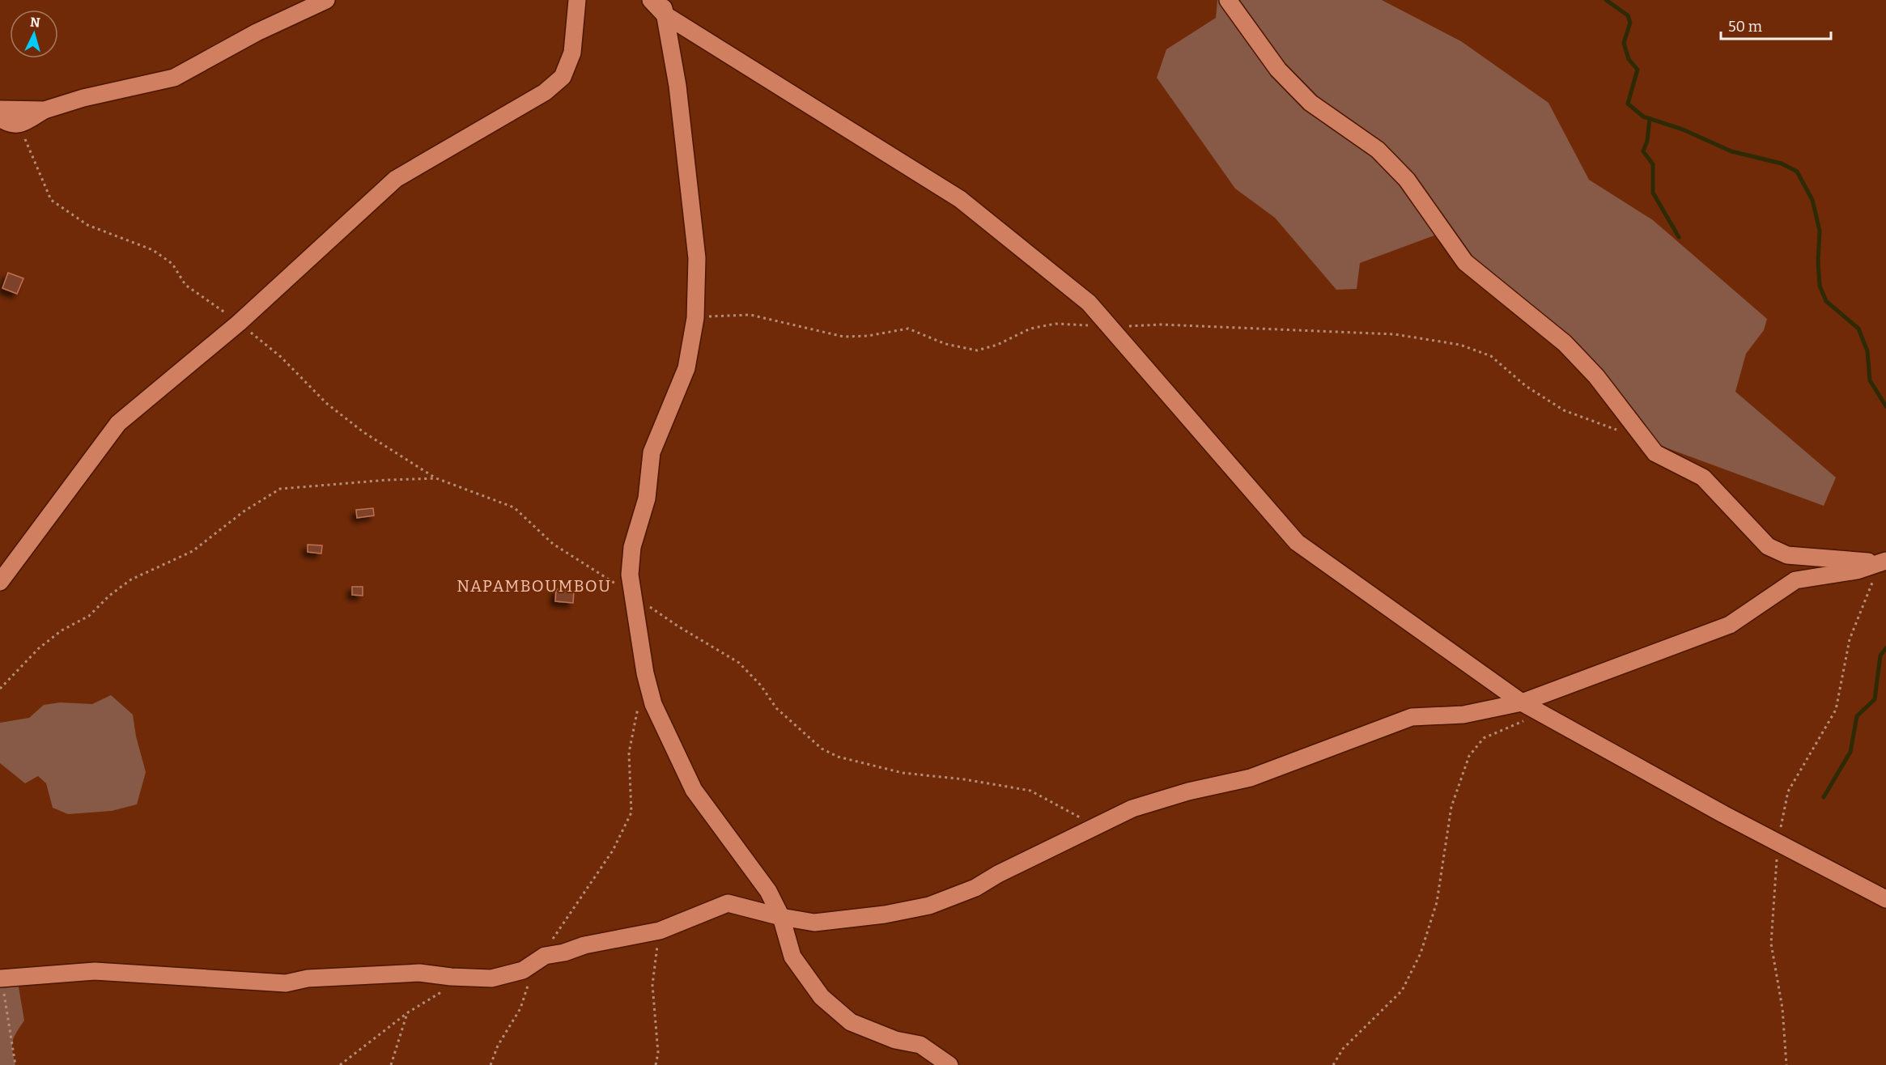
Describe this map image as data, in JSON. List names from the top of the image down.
{
  "districts": ["NAPAMBOUMBOU"],
  "scale_bar": "50 m",
  "north": "top"
}
